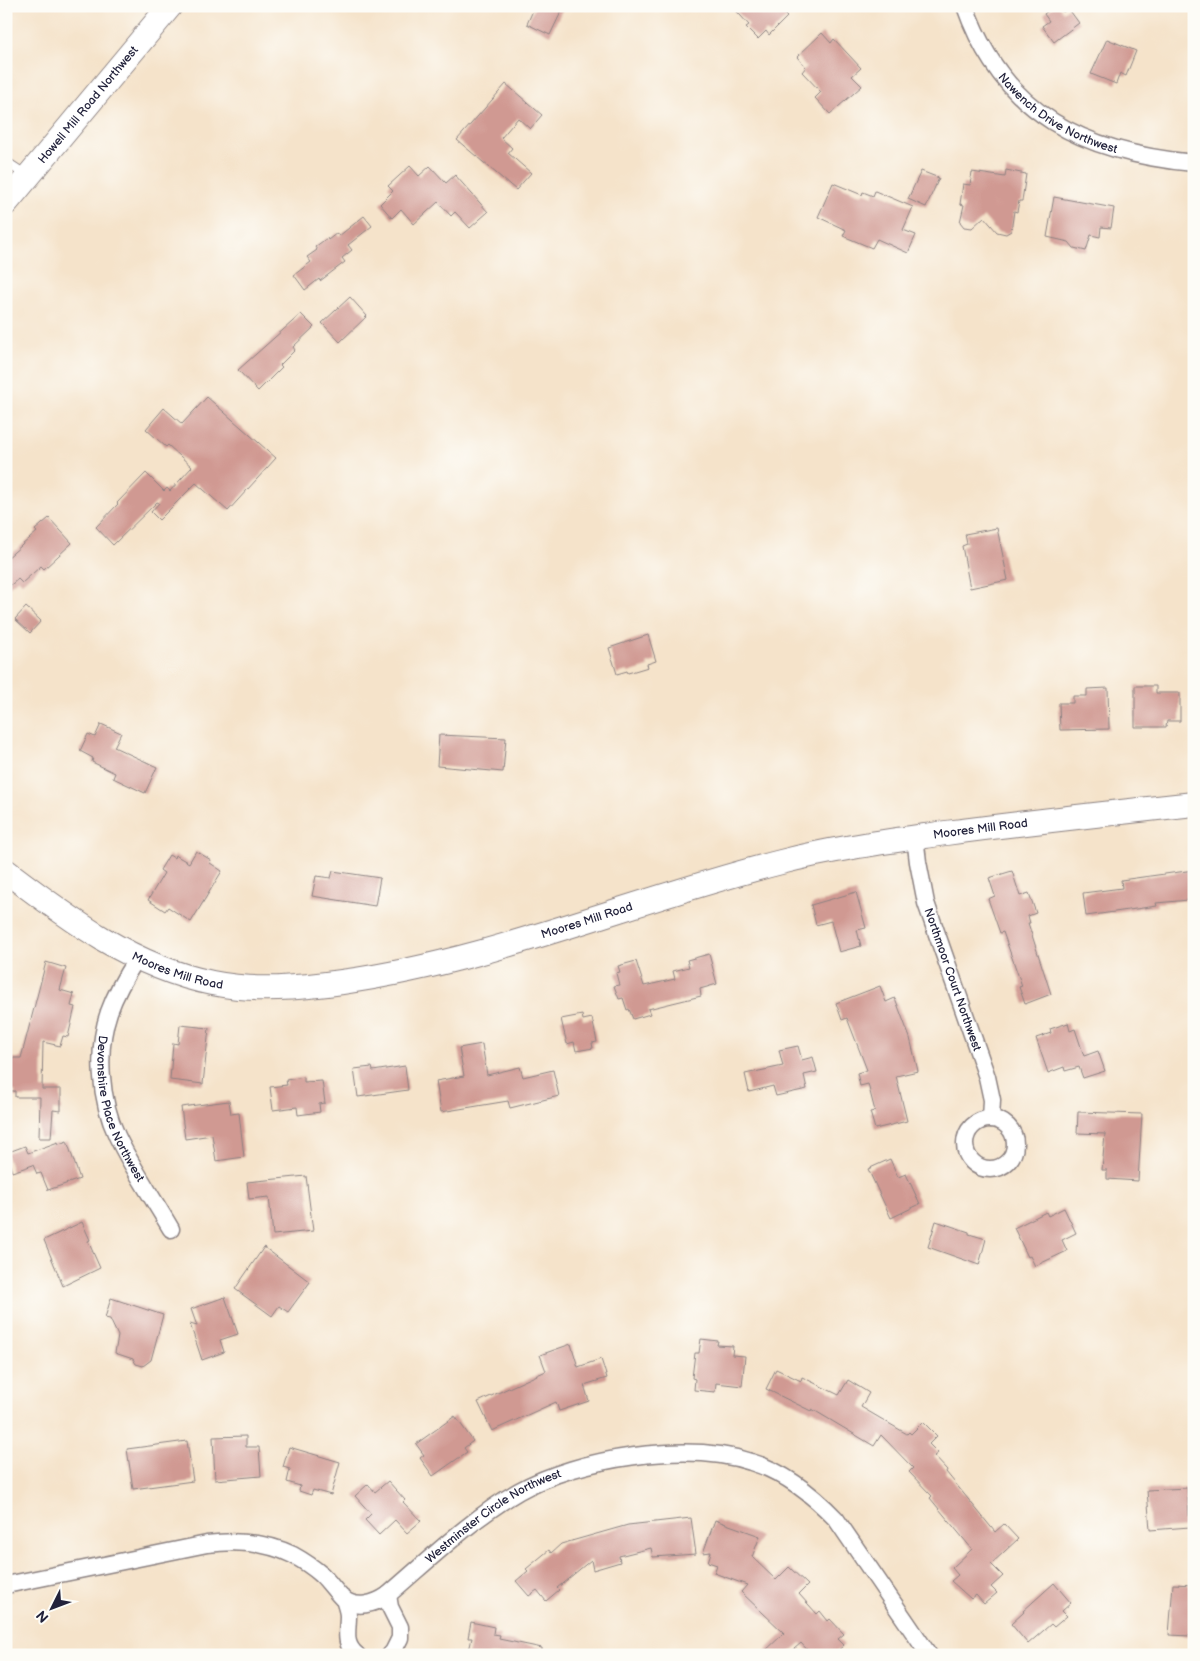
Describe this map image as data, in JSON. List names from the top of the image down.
{
  "streets": {
    "street": [
      "Howell Mill Road Northwest",
      "Nawench Drive Northwest",
      "Moores Mill Road",
      "Northmoor Court Northwest",
      "Devonshire Place Northwest",
      "Westminster Circle Northwest"
    ]
  },
  "crossings": [
    ["Moores Mill Road", "Northmoor Court Northwest"],
    ["Moores Mill Road", "Devonshire Place Northwest"]
  ],
  "north": "bottom left"
}
